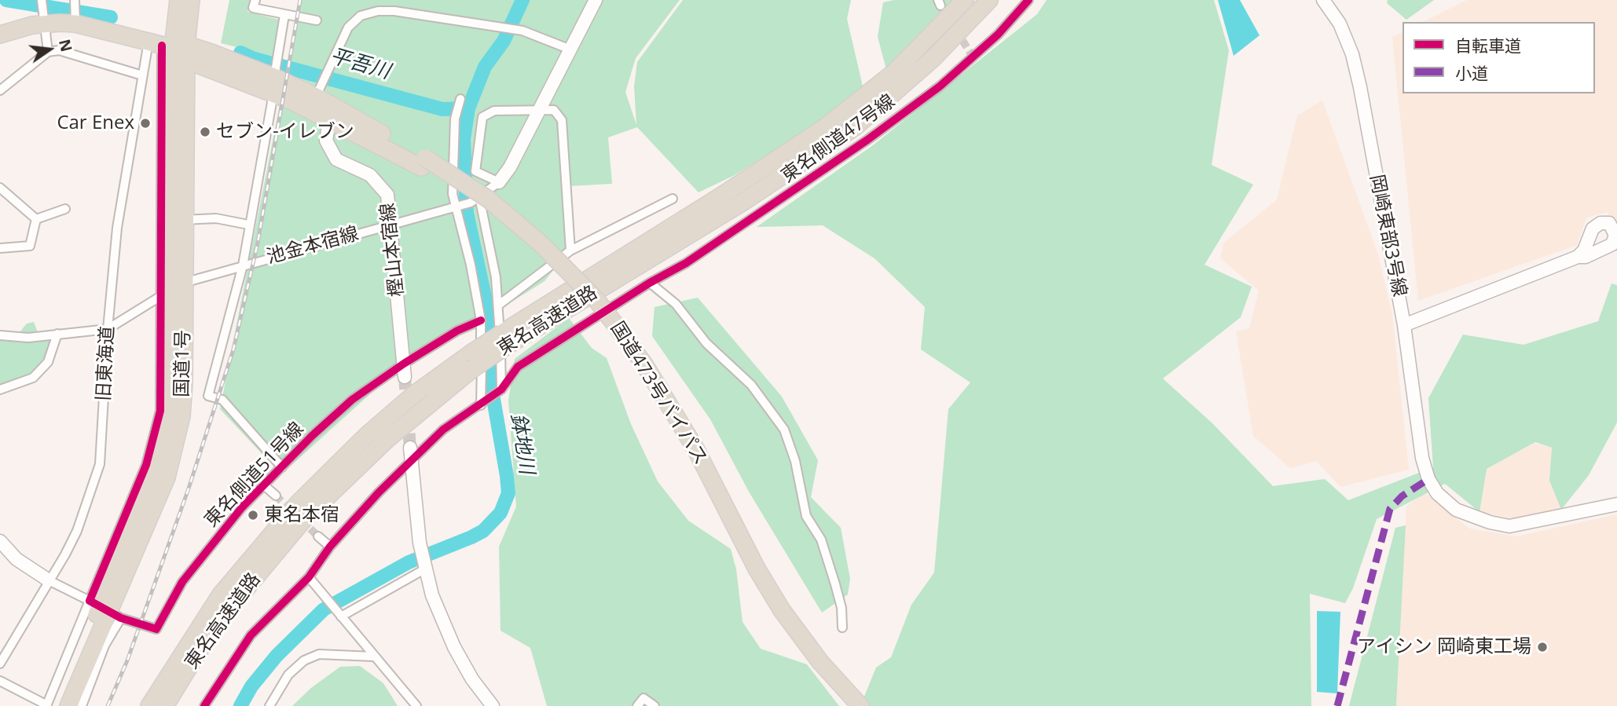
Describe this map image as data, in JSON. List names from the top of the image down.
{
  "streets": {
    "highway": ["東名高速道路", "国道1号", "国道473号バイパス"],
    "street": [
      "東名側道47号線",
      "岡崎東部3号線",
      "池金本宿線",
      "樫山本宿線",
      "旧東海道",
      "東名側道51号線"
    ]
  },
  "crossings": [
    ["池金本宿線", "樫山本宿線"],
    ["池金本宿線", "旧東海道"],
    ["池金本宿線", "国道1号"],
    ["樫山本宿線", "国道473号バイパス"],
    ["樫山本宿線", "東名側道51号線"],
    ["旧東海道", "国道1号"],
    ["旧東海道", "国道473号バイパス"],
    ["国道1号", "国道473号バイパス"],
    ["国道1号", "東名側道51号線"]
  ],
  "water": ["平吾川", "鉢地川"],
  "places": [
    "Car Enex",
    "セブン-イレブン",
    "東名本宿",
    "アイシン 岡崎東工場"
  ],
  "legend": ["自転車道", "小道"],
  "north": "right"
}
